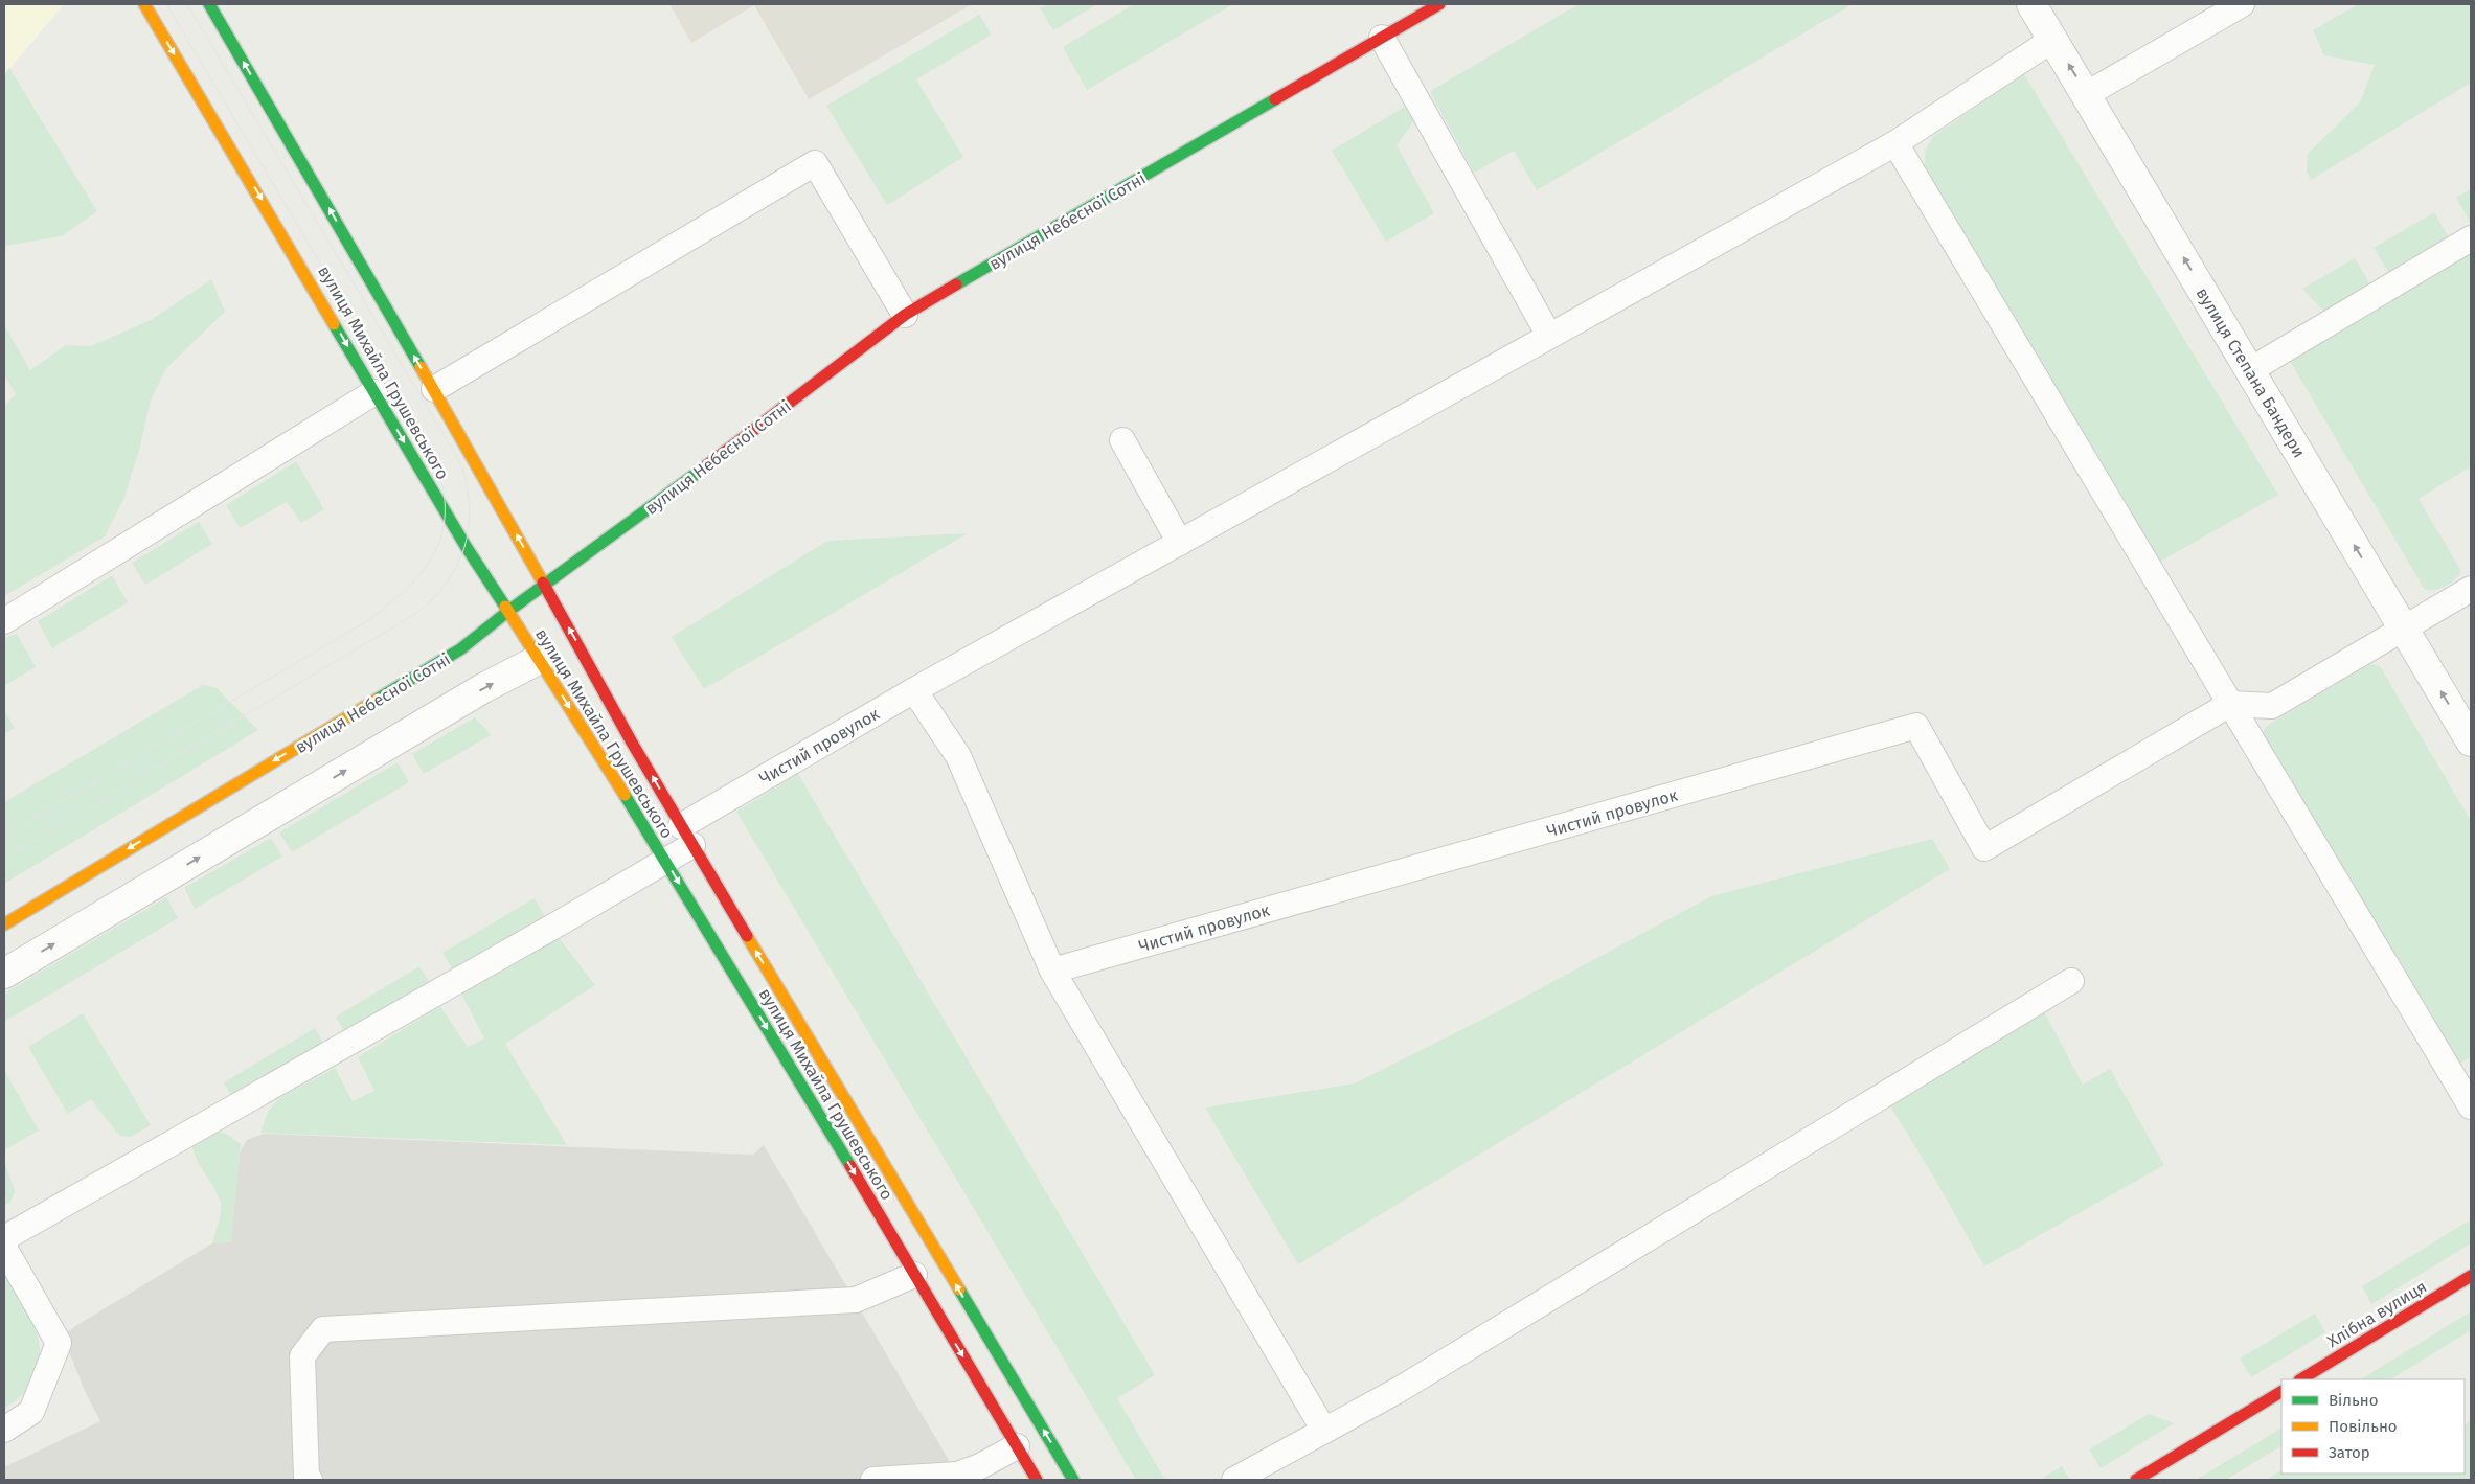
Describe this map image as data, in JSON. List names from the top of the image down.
{
  "streets": {
    "main road": ["вулиця Небесної Сотні", "вулиця Михайла Грушевського", "Хлібна вулиця"],
    "street": ["вулиця Степана Бандери"],
    "lane": ["Чистий провулок"]
  },
  "crossings": [
    ["вулиця Небесної Сотні", "вулиця Михайла Грушевського"],
    ["вулиця Михайла Грушевського", "Чистий провулок"],
    ["вулиця Степана Бандери", "Чистий провулок"]
  ],
  "one_way": ["вулиця Степана Бандери"],
  "legend": ["Вільно", "Повільно", "Затор"]
}
